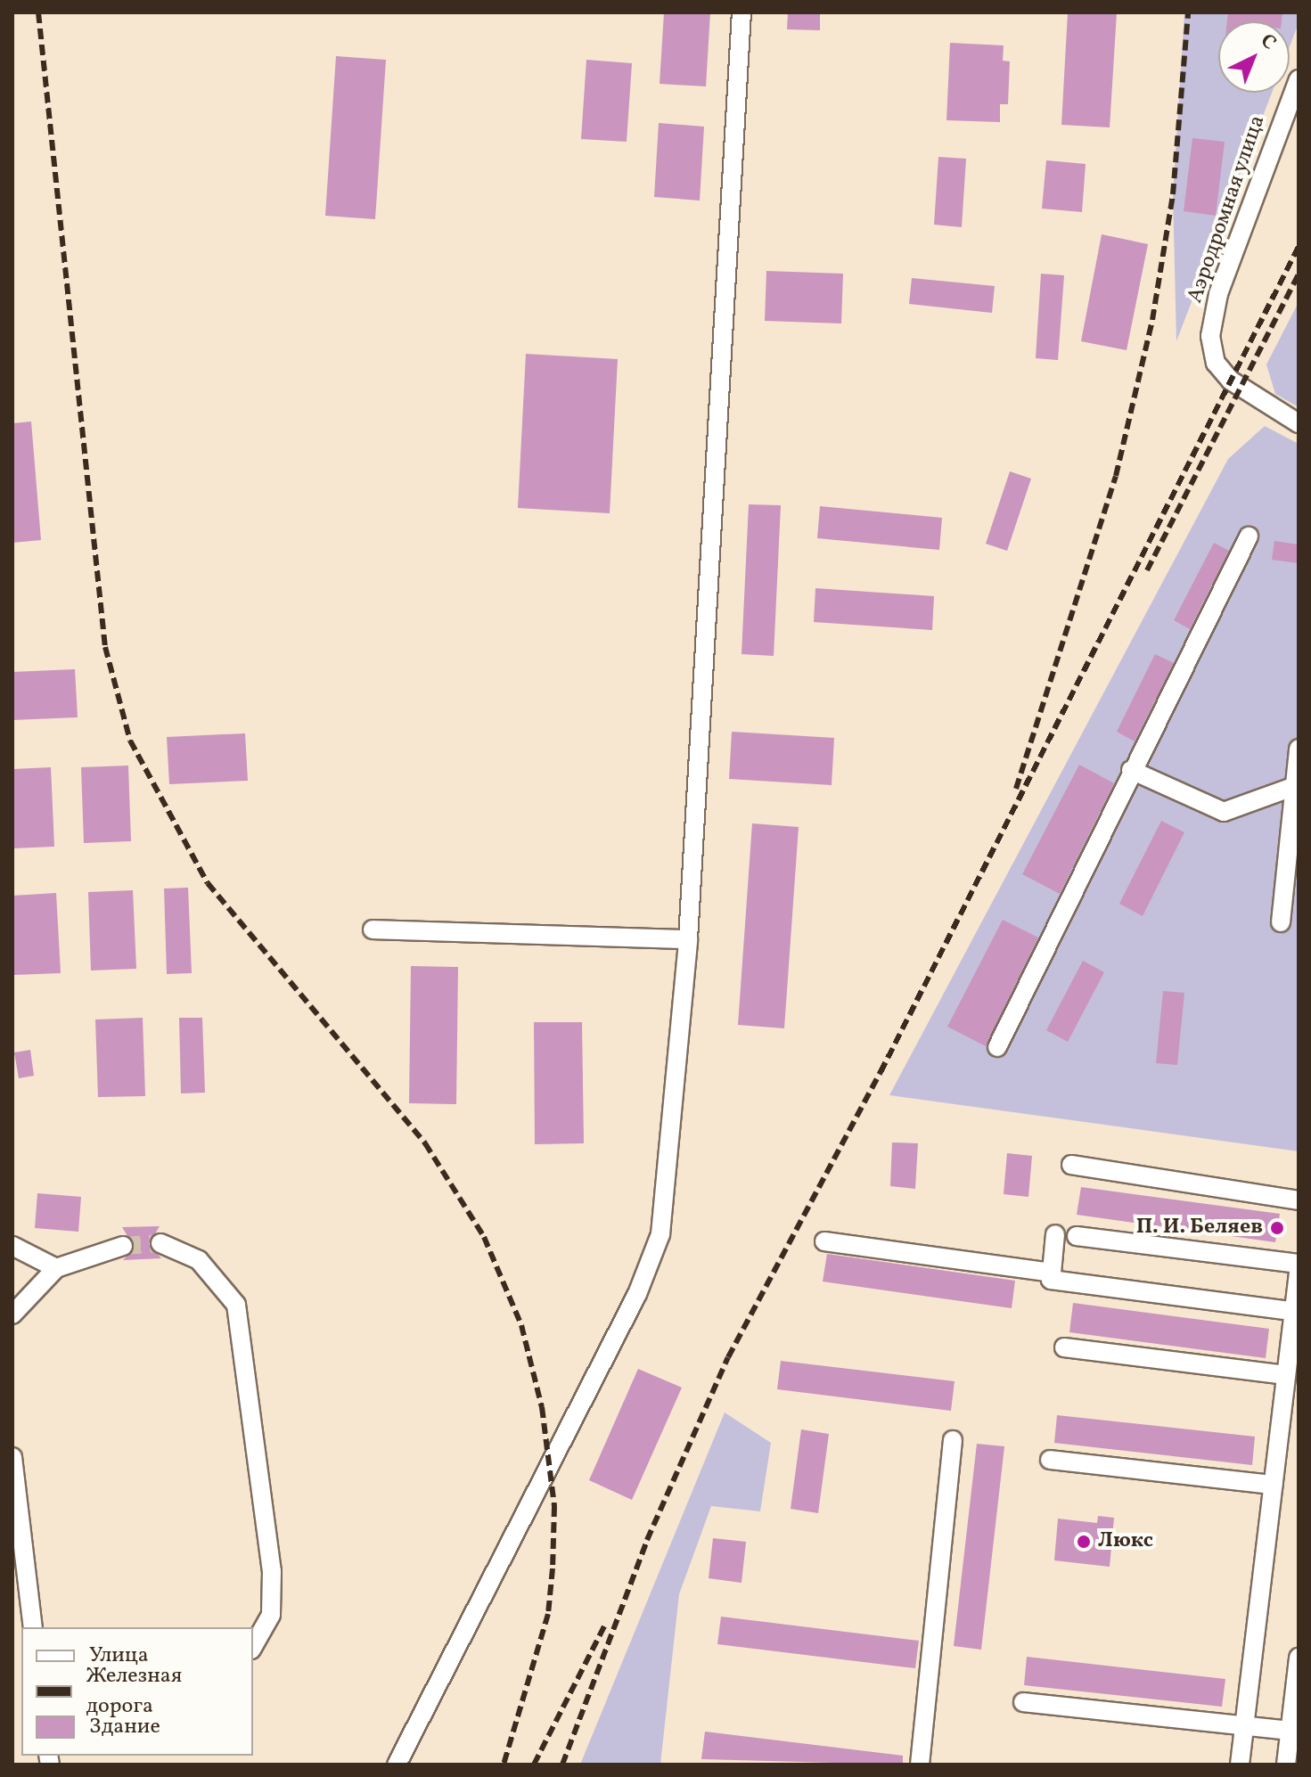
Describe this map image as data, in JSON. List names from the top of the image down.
{
  "streets": {
    "street": ["Аэродромная улица"]
  },
  "places": ["П. И. Беляев", "Люкс"],
  "legend": ["Улица", "Железная дорога", "Здание"],
  "north": "top right"
}
